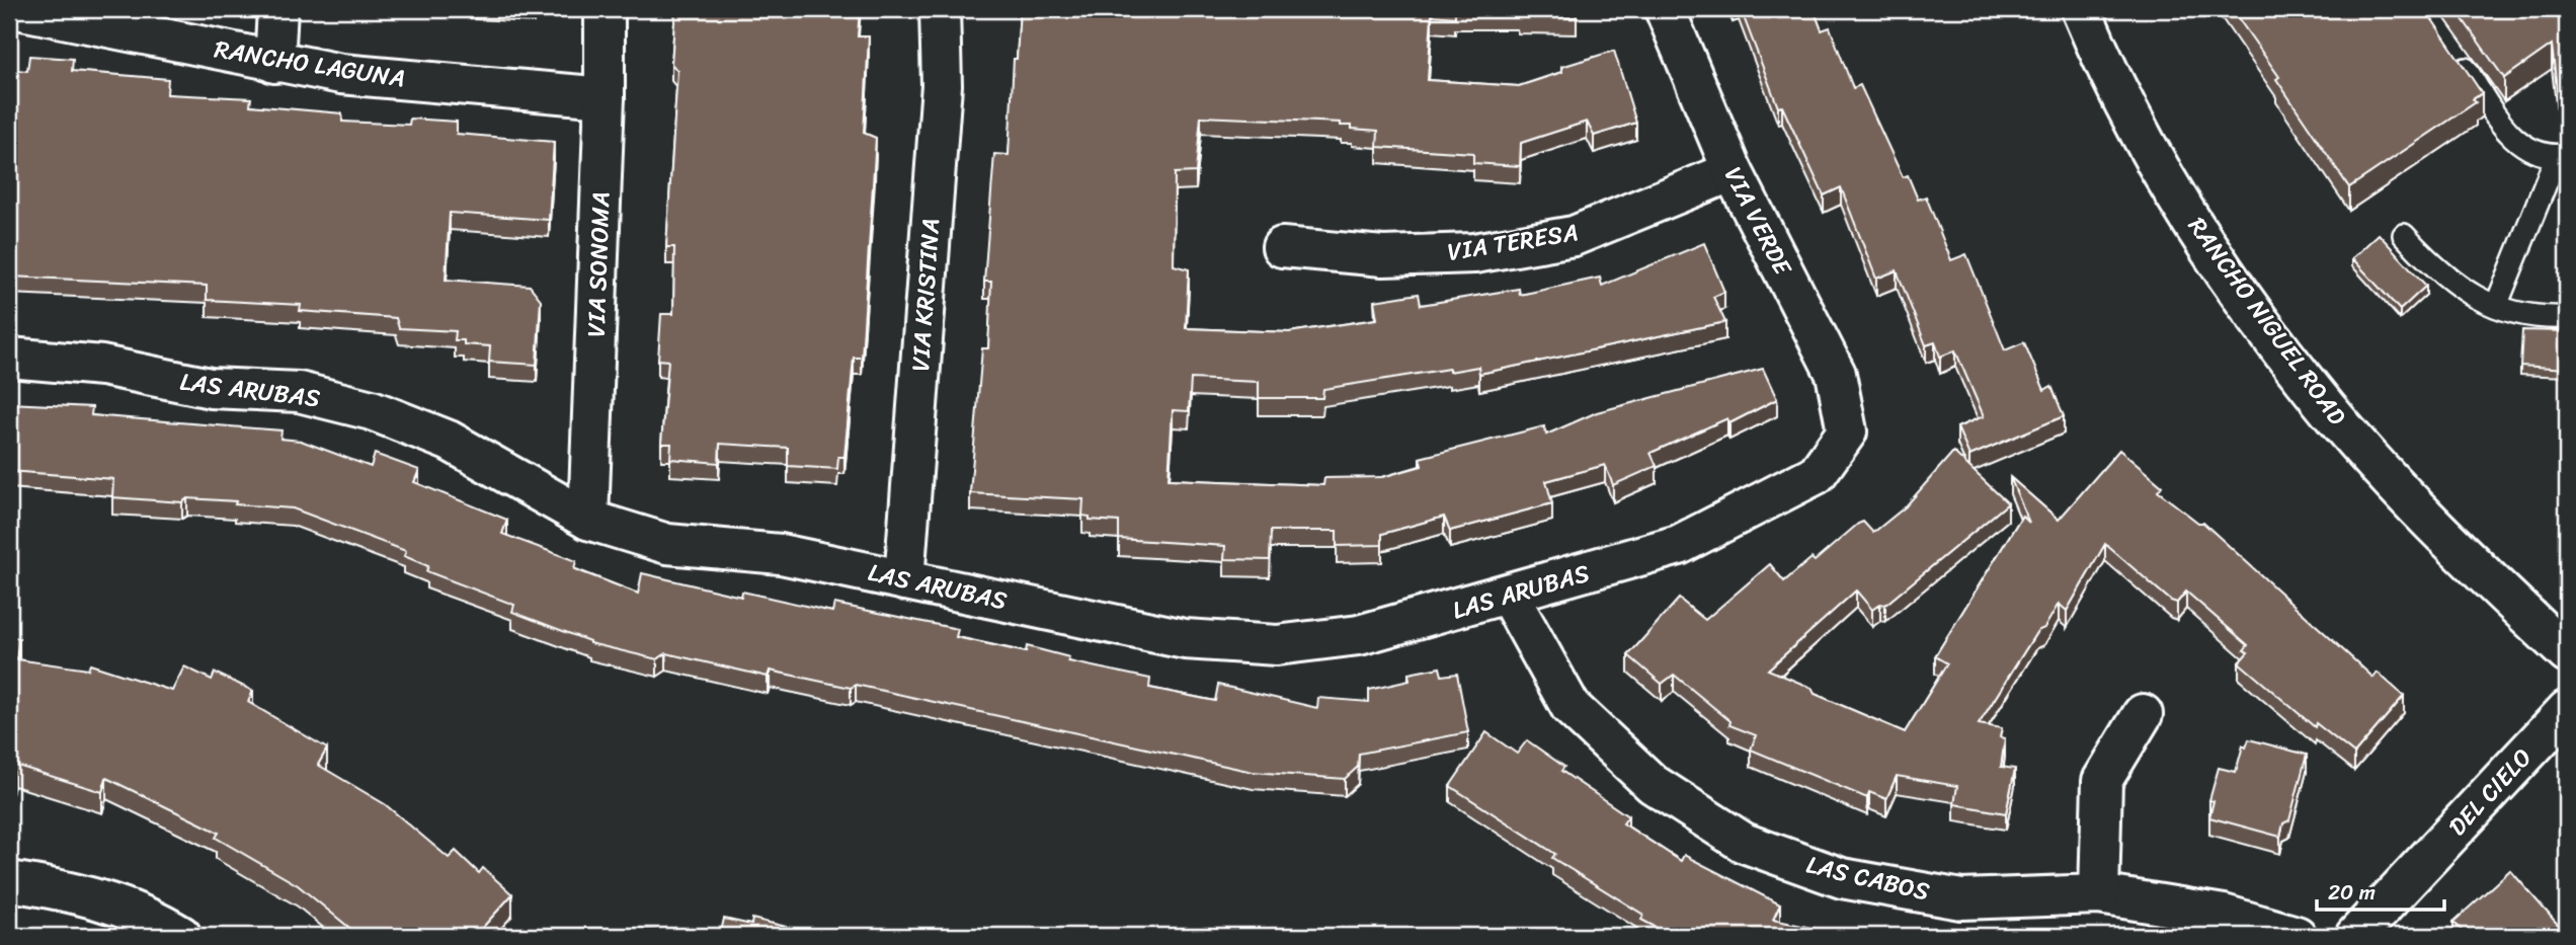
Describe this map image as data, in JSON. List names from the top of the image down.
{
  "streets": {
    "street": [
      "RANCHO LAGUNA",
      "VIA VERDE",
      "VIA TERESA",
      "VIA SONOMA",
      "VIA KRISTINA",
      "RANCHO NIGUEL ROAD",
      "LAS ARUBAS",
      "DEL CIELO",
      "LAS CABOS"
    ]
  },
  "crossings": [
    ["RANCHO LAGUNA", "VIA SONOMA"],
    ["VIA VERDE", "VIA TERESA"],
    ["VIA VERDE", "LAS ARUBAS"],
    ["VIA SONOMA", "LAS ARUBAS"],
    ["VIA KRISTINA", "LAS ARUBAS"],
    ["LAS ARUBAS", "LAS CABOS"]
  ],
  "scale_bar": "20 m"
}
